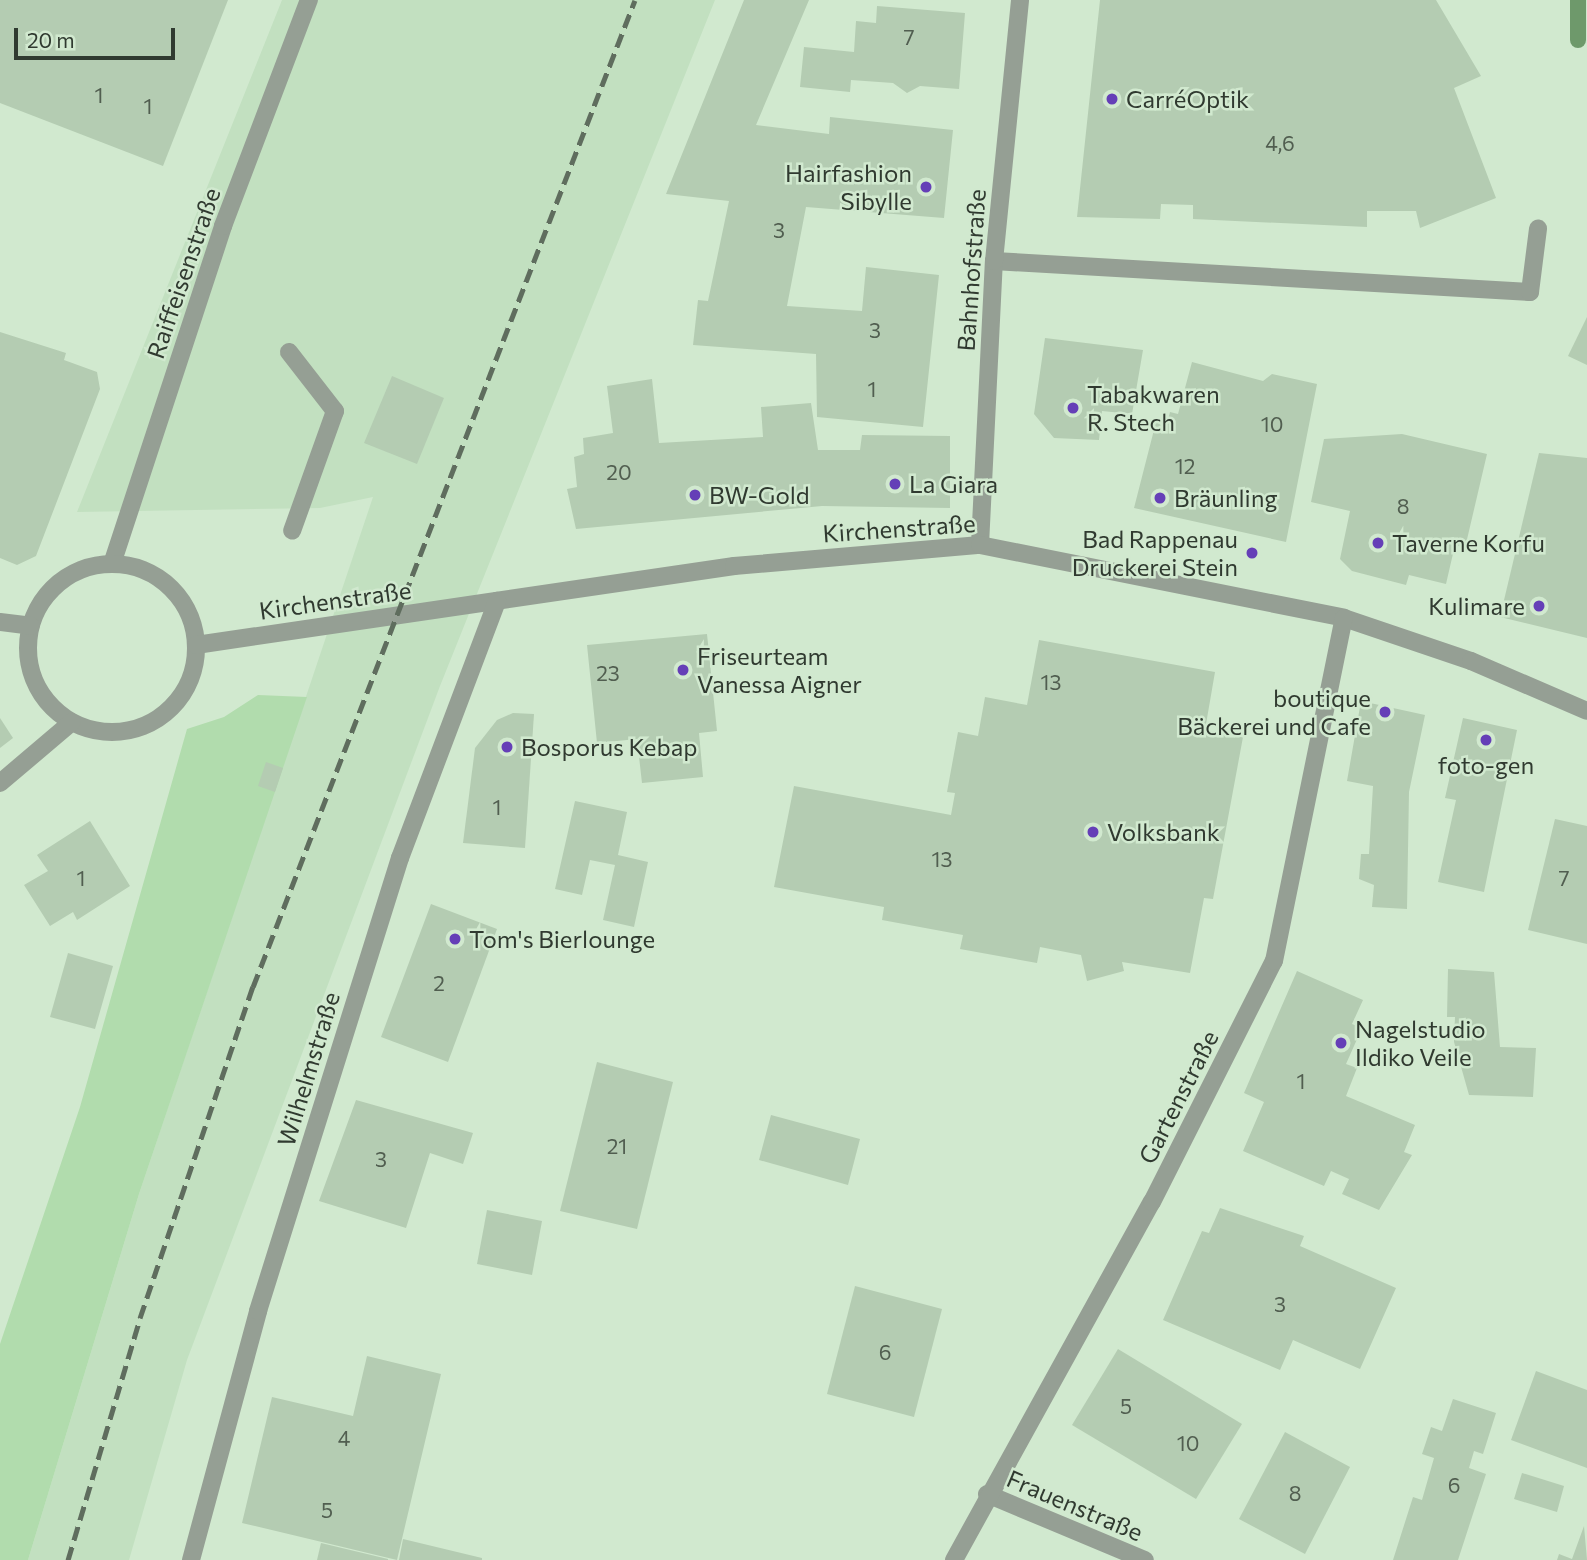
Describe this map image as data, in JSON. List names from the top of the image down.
{
  "streets": {
    "street": [
      "Bahnhofstraße",
      "Raiffeisenstraße",
      "Kirchenstraße",
      "Wilhelmstraße",
      "Gartenstraße",
      "Frauenstraße"
    ]
  },
  "crossings": [
    ["Bahnhofstraße", "Kirchenstraße"],
    ["Raiffeisenstraße", "Kirchenstraße"],
    ["Kirchenstraße", "Wilhelmstraße"],
    ["Kirchenstraße", "Gartenstraße"],
    ["Gartenstraße", "Frauenstraße"]
  ],
  "places": [
    "CarréOptik",
    "Hairfashion Sibylle",
    "Tabakwaren R. Stech",
    "La Giara",
    "BW-Gold",
    "Bräunling",
    "Taverne Korfu",
    "Bad Rappenau Druckerei Stein",
    "Kulimare",
    "Friseurteam Vanessa Aigner",
    "boutique Bäckerei und Cafe",
    "foto-gen",
    "Bosporus Kebap",
    "Volksbank",
    "Tom's Bierlounge",
    "Nagelstudio Ildiko Veile"
  ],
  "house_numbers": [
    "7",
    "1",
    "1",
    "4,6",
    "3",
    "3",
    "1",
    "10",
    "12",
    "20",
    "8",
    "23",
    "13",
    "1",
    "13",
    "1",
    "7",
    "2",
    "1",
    "21",
    "3",
    "3",
    "6",
    "5",
    "4",
    "10",
    "6",
    "8",
    "5"
  ],
  "scale_bar": "20 m"
}
